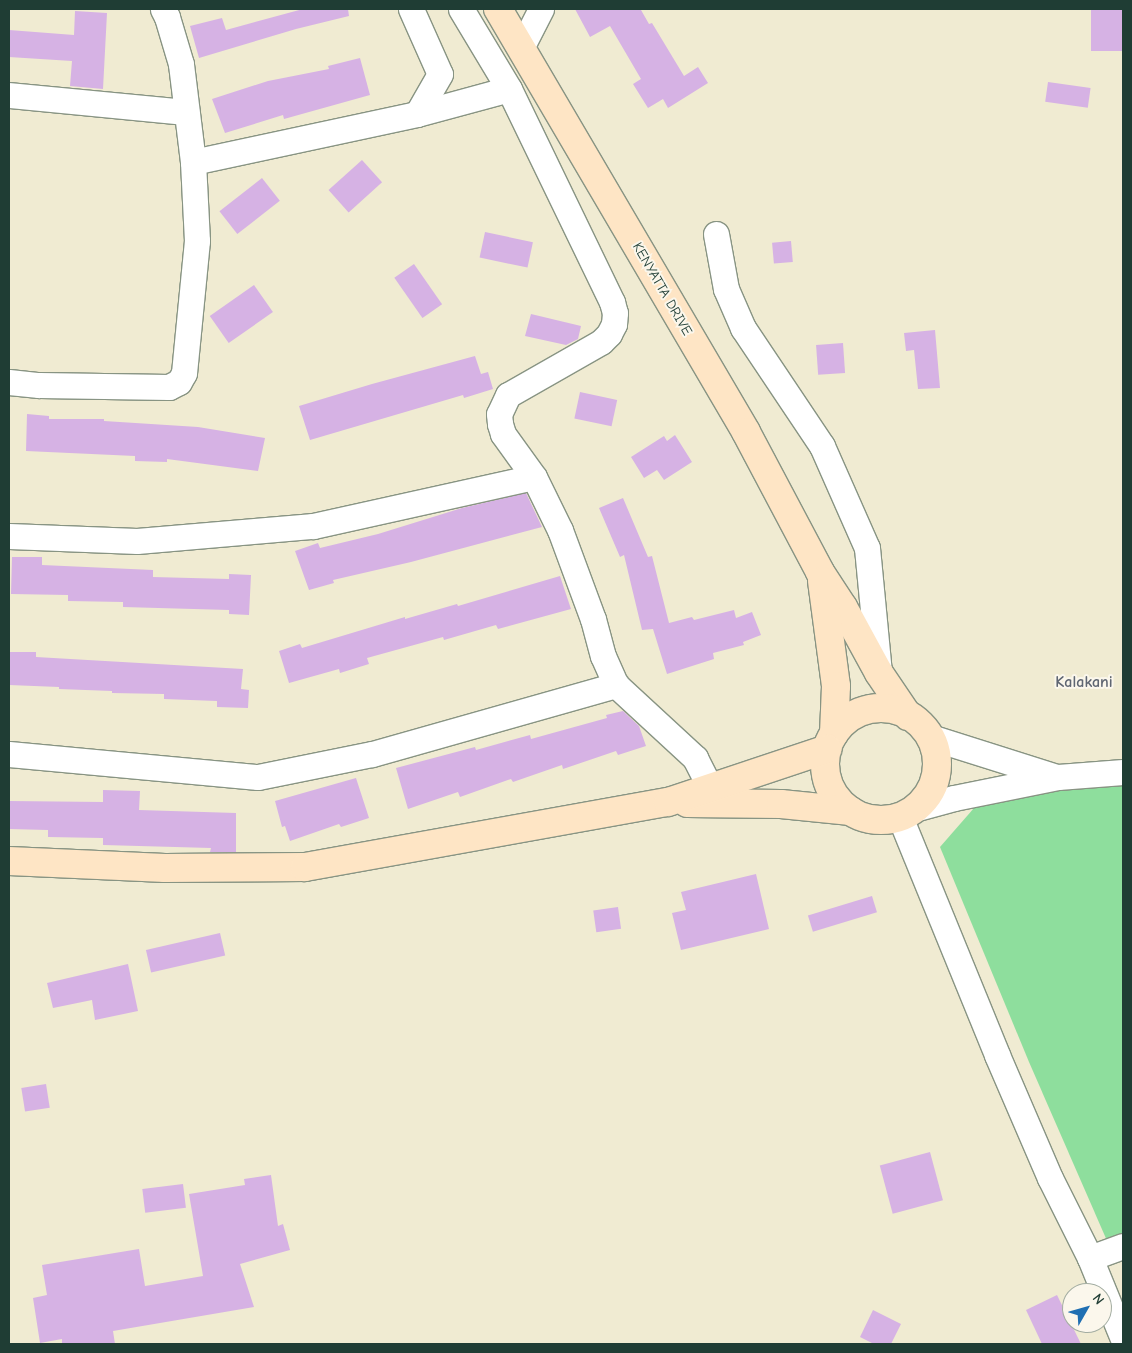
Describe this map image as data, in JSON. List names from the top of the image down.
{
  "streets": {
    "main road": ["KENYATTA DRIVE"]
  },
  "districts": ["Kalakani"],
  "north": "top right"
}
